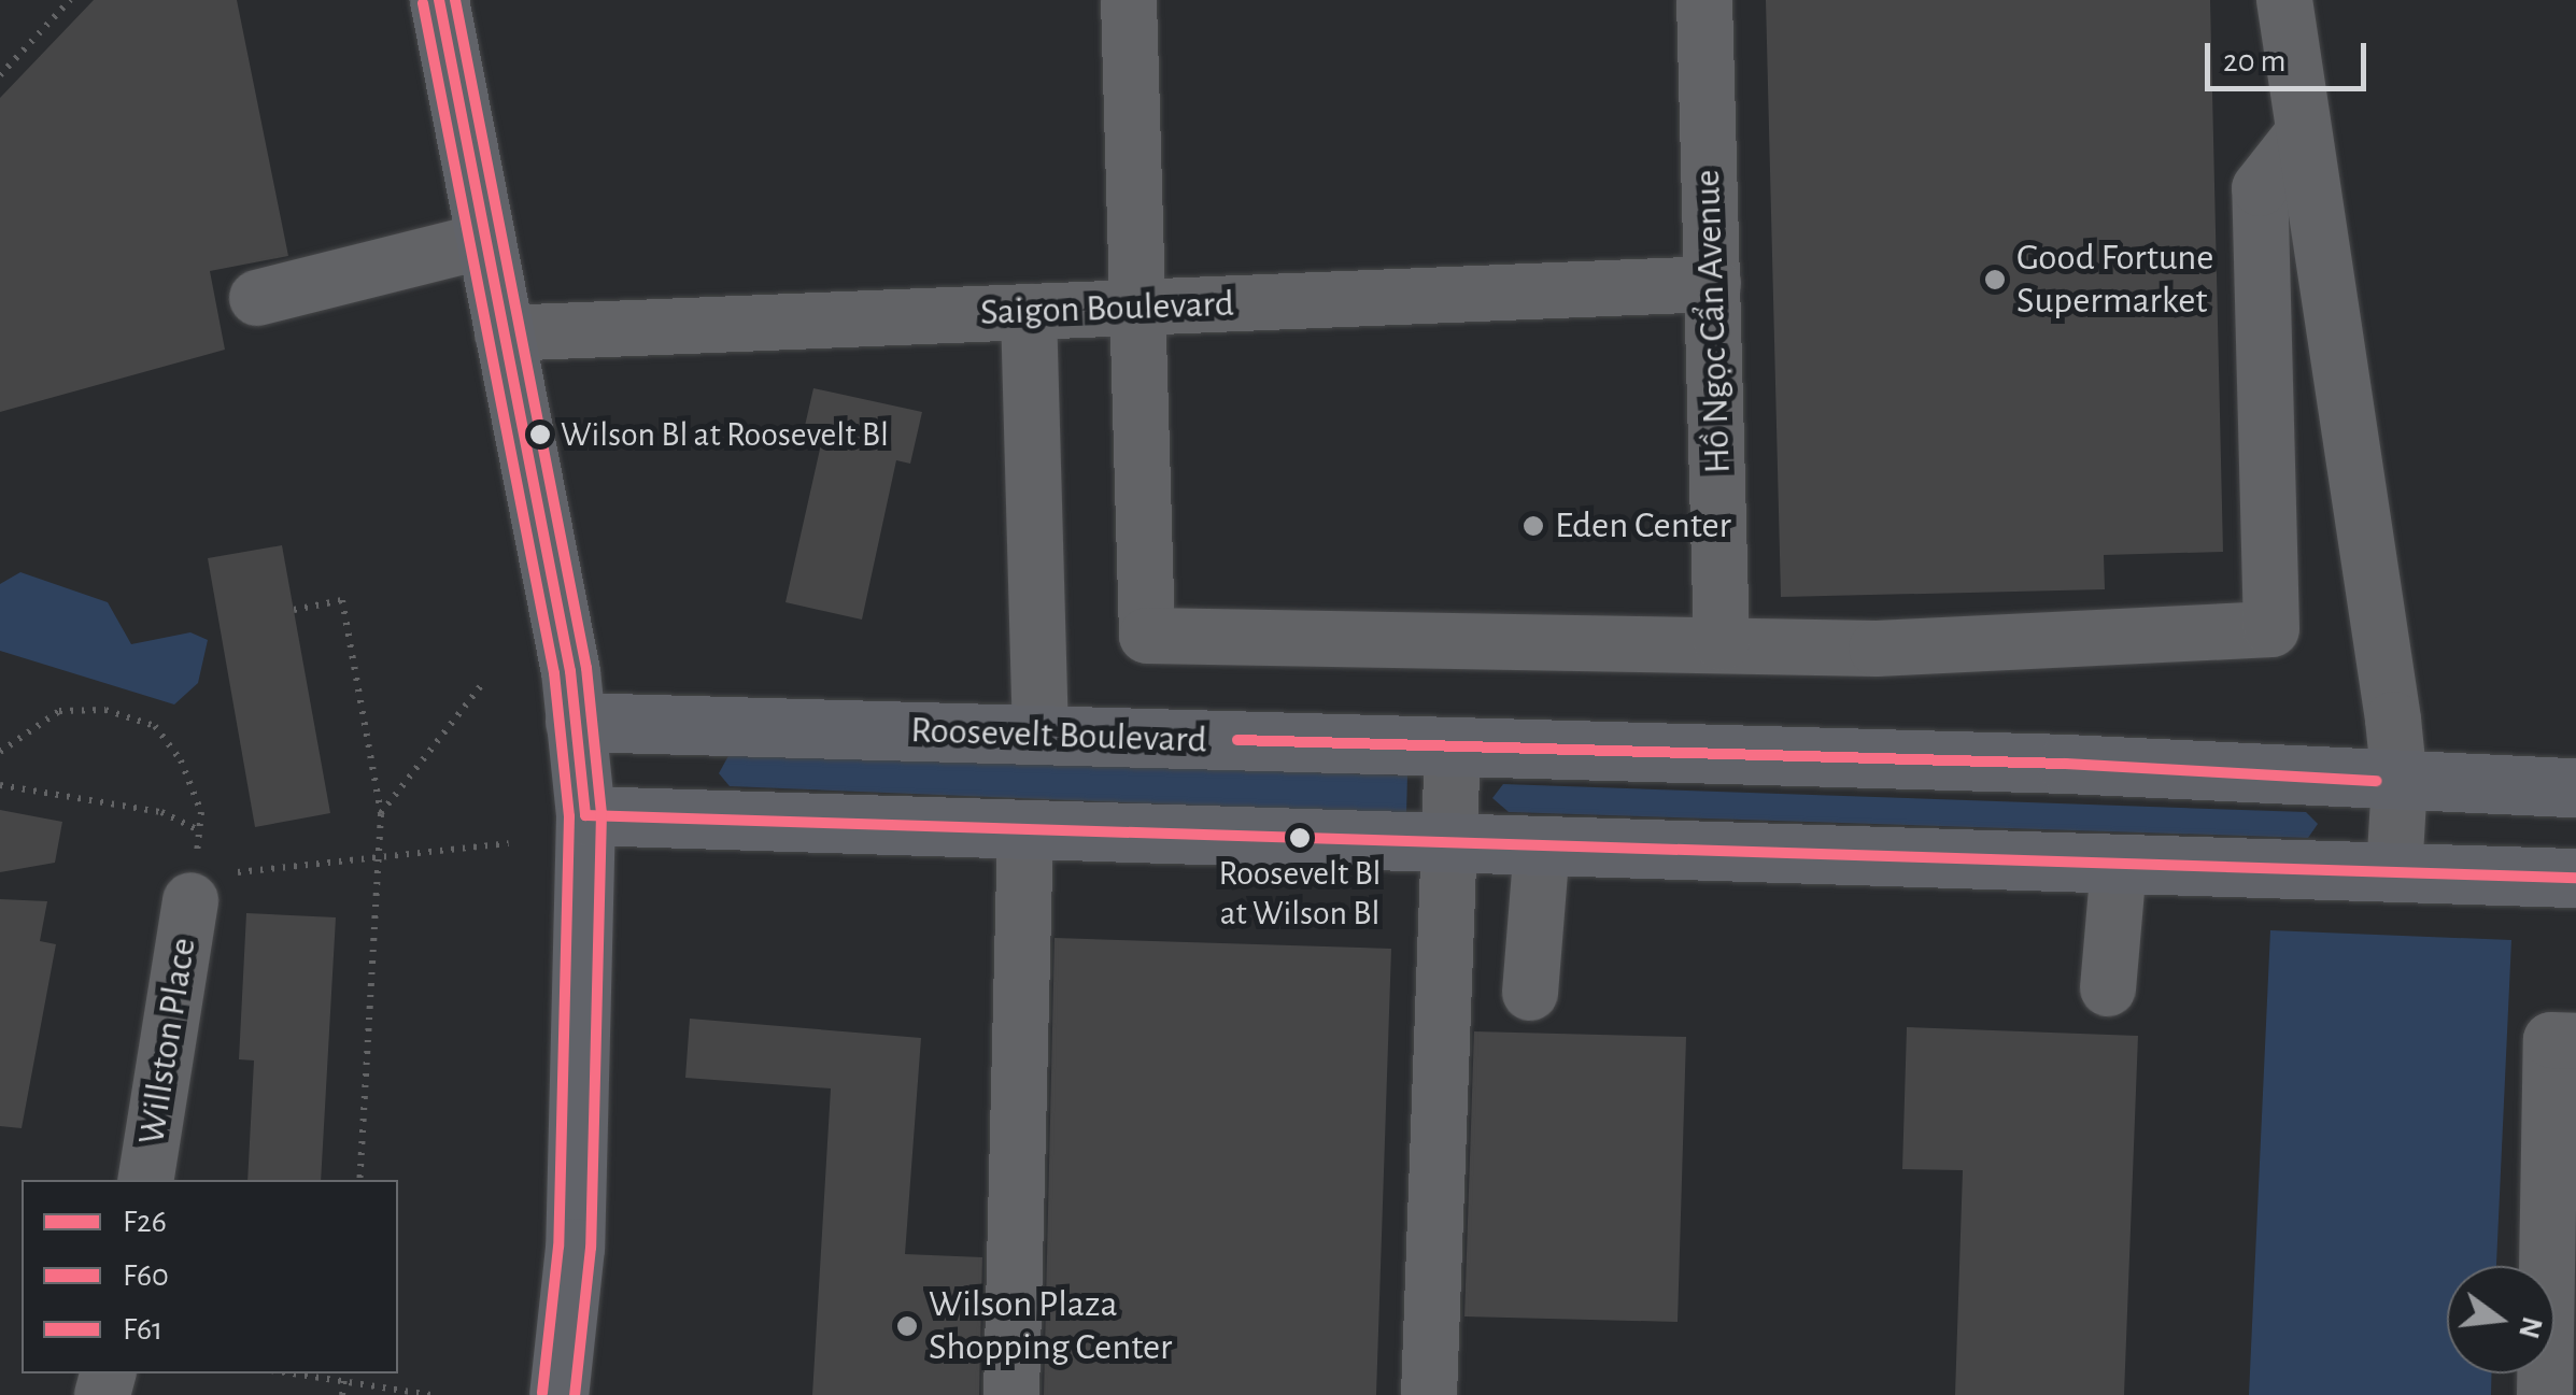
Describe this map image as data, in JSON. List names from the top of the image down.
{
  "streets": {
    "main road": ["Roosevelt Boulevard"],
    "lane": ["Saigon Boulevard", "Hồ Ngọc Cẩn Avenue", "Willston Place"]
  },
  "crossings": [
    ["Saigon Boulevard", "Hồ Ngọc Cẩn Avenue"]
  ],
  "places": [
    "Good Fortune Supermarket",
    "Wilson Bl at Roosevelt Bl",
    "Eden Center",
    "Roosevelt Bl at Wilson Bl",
    "Wilson Plaza Shopping Center"
  ],
  "lines": ["transit line F26", "transit line F61", "transit line F60"],
  "legend": ["F26", "F60", "F61"],
  "scale_bar": "20 m",
  "north": "right"
}
